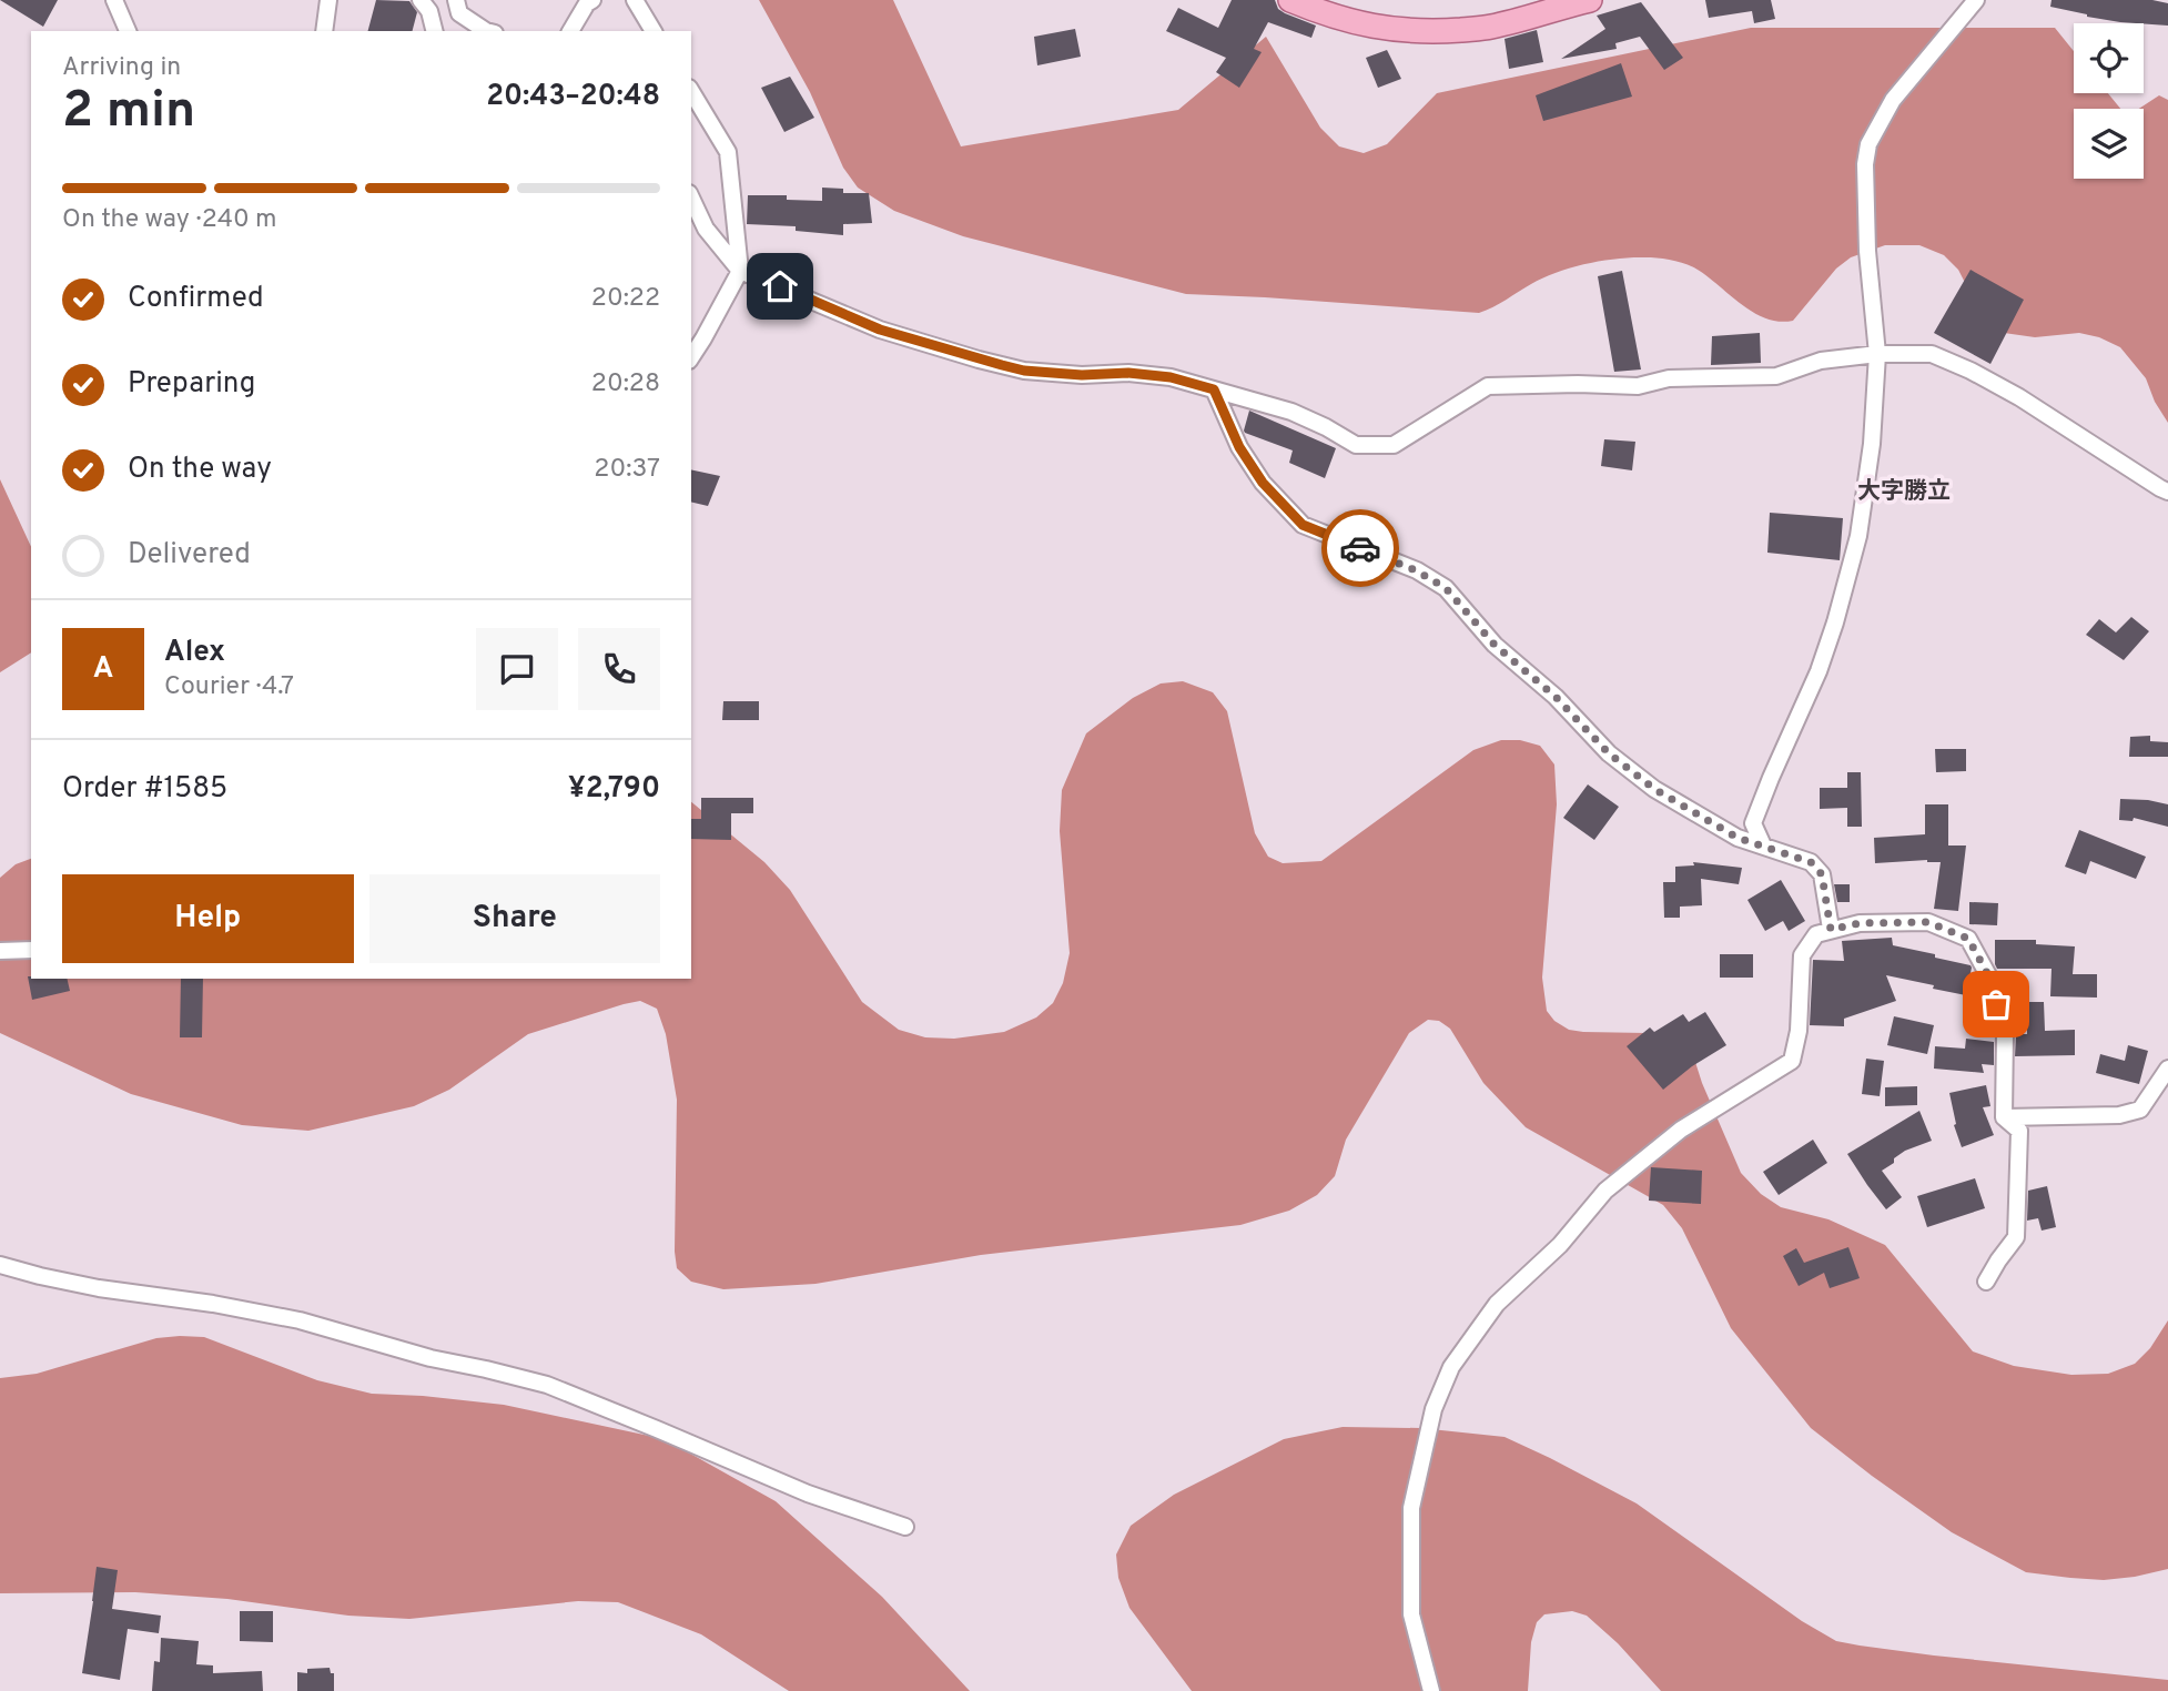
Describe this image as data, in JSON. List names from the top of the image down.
{
  "districts": ["大字勝立"],
  "page": {
    "heading": ["2 min", "Arriving in", "20:43–20:48"],
    "panel": [
      "Alex",
      "Courier · 4.7",
      "Order #1585",
      "¥2,790"
    ],
    "bar": "On the way · 240 m",
    "list": [
      ["Confirmed", "20:22"],
      ["Preparing", "20:28"],
      ["On the way", "20:37"],
      "Delivered"
    ],
    "round": "A",
    "buttons": ["Help", "Share"]
  }
}
